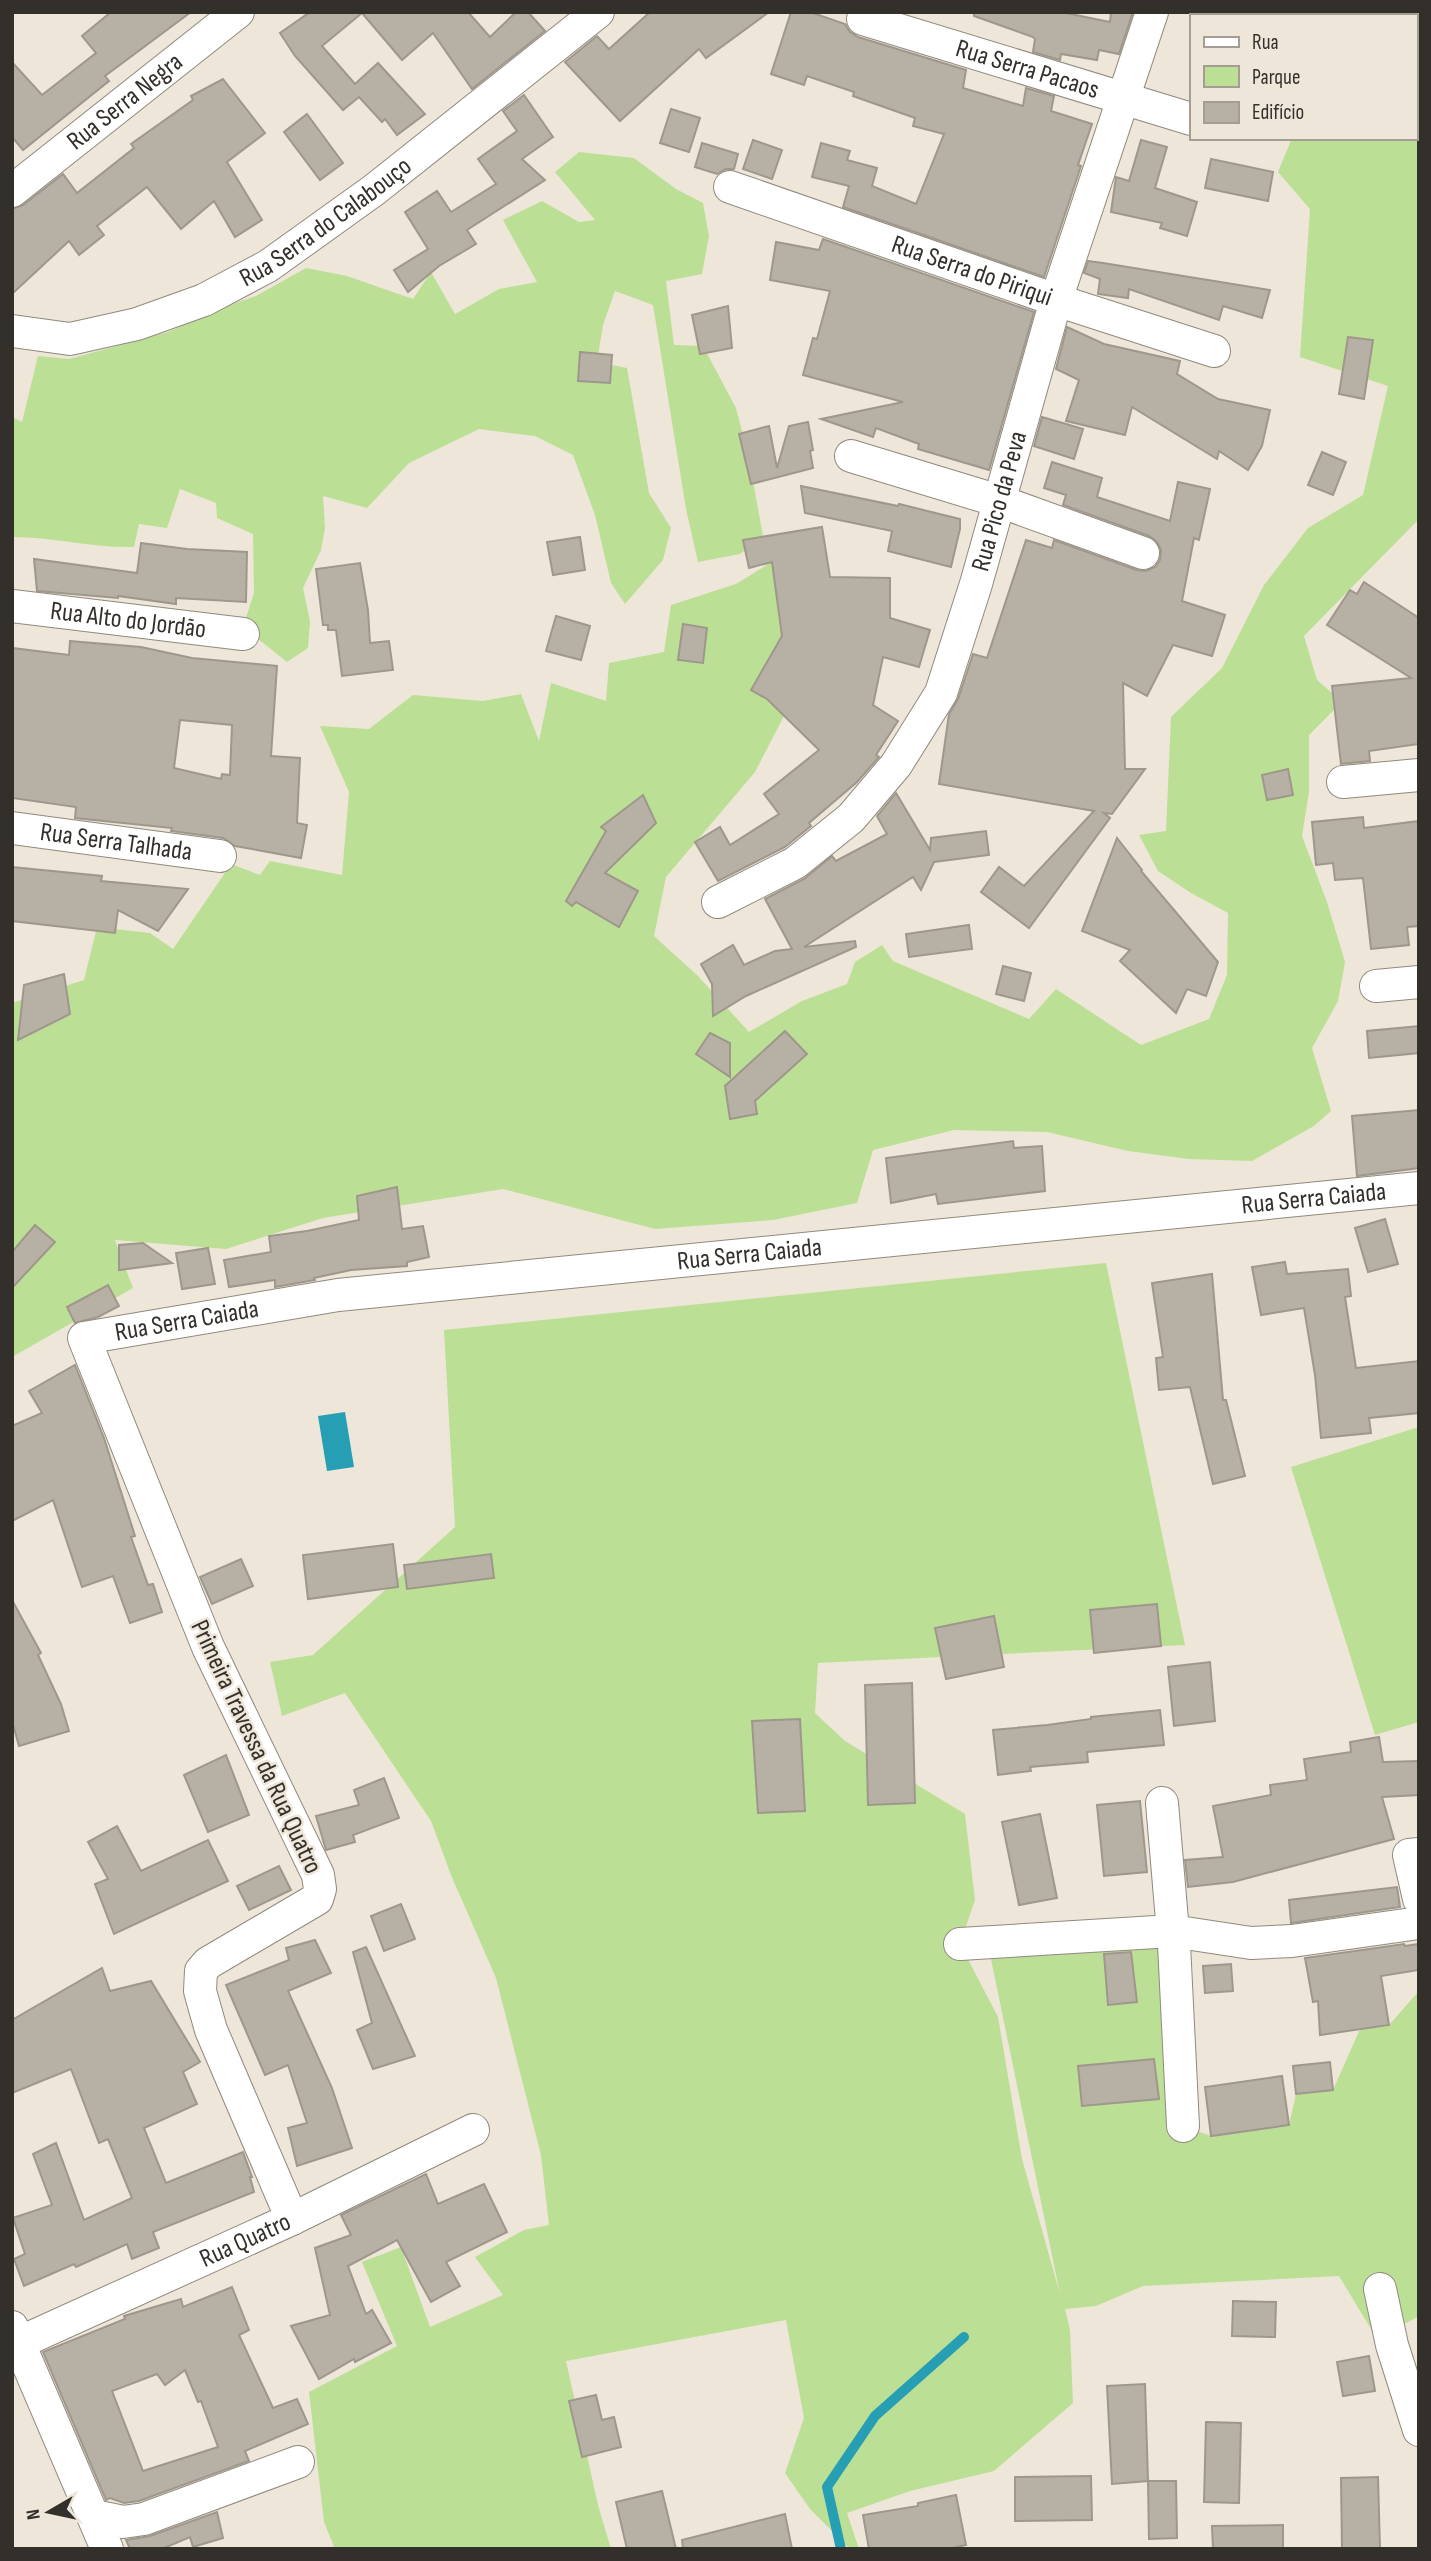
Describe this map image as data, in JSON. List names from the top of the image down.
{
  "streets": {
    "street": [
      "Rua Serra Pacaos",
      "Rua Serra Negra",
      "Rua Serra do Calabouço",
      "Rua Serra do Piriqui",
      "Rua Pico da Peva",
      "Rua Alto do Jordão",
      "Rua Serra Talhada",
      "Rua Serra Caiada",
      "Primeira Travessa da Rua Quatro",
      "Rua Quatro"
    ]
  },
  "crossings": [
    ["Rua Serra Pacaos", "Rua Pico da Peva"],
    ["Rua Serra do Piriqui", "Rua Pico da Peva"],
    ["Rua Serra Caiada", "Primeira Travessa da Rua Quatro"],
    ["Primeira Travessa da Rua Quatro", "Rua Quatro"]
  ],
  "legend": ["Rua", "Parque", "Edifício"],
  "north": "left"
}
